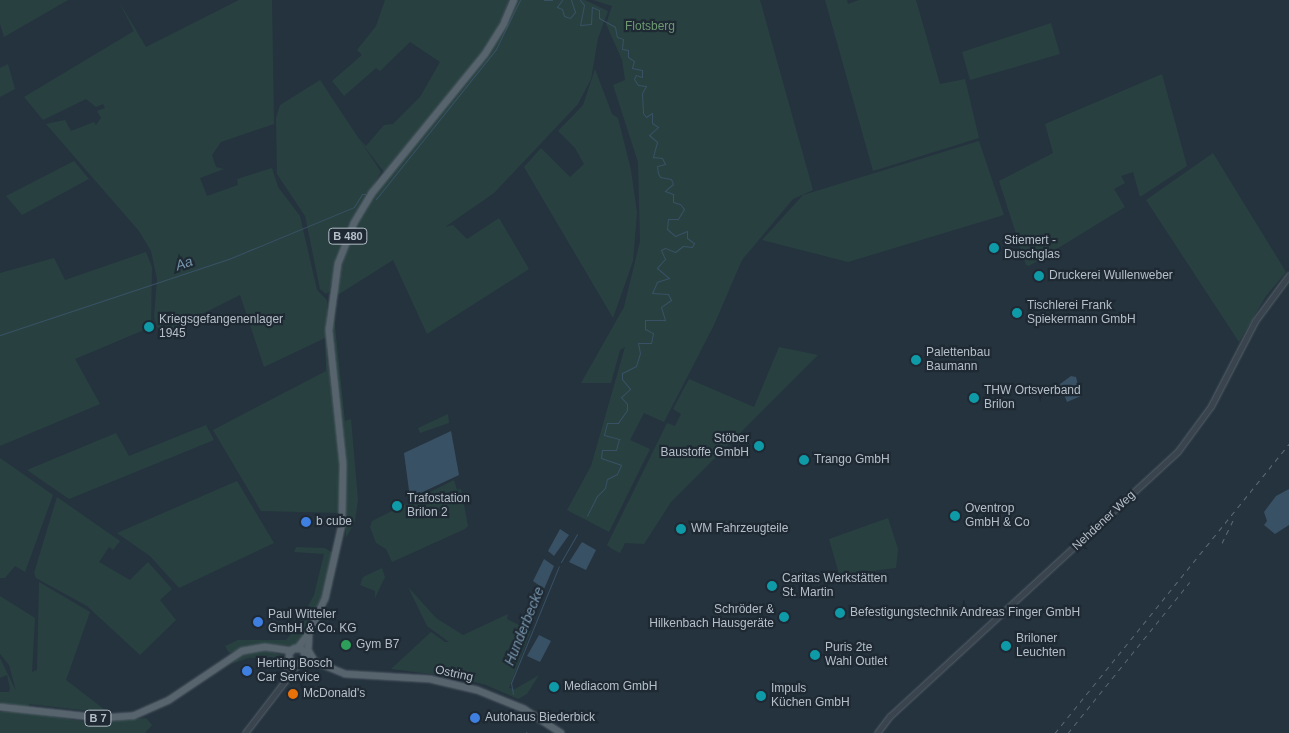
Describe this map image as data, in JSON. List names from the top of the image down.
{
  "streets": {
    "main road": ["B 480", "Ostring", "B 7"],
    "street": ["Nehdener Weg"]
  },
  "crossings": [
    ["B 480", "B 7"],
    ["Ostring", "B 7"]
  ],
  "water": ["Aa", "Hunderbecke"],
  "parks": ["Flotsberg"],
  "places": [
    "Stiemert - Duschglas",
    "Druckerei Wullenweber",
    "Tischlerei Frank Spiekermann GmbH",
    "Kriegsgefangenenlager 1945",
    "Palettenbau Baumann",
    "THW Ortsverband Brilon",
    "Stöber Baustoffe GmbH",
    "Trango GmbH",
    "Trafostation Brilon 2",
    "Oventrop GmbH & Co",
    "b cube",
    "WM Fahrzeugteile",
    "Caritas Werkstätten St. Martin",
    "Befestigungstechnik Andreas Finger GmbH",
    "Schröder & Hilkenbach Hausgeräte",
    "Paul Witteler GmbH & Co. KG",
    "Gym B7",
    "Briloner Leuchten",
    "Puris 2te Wahl Outlet",
    "Herting Bosch Car Service",
    "Mediacom GmbH",
    "McDonald's",
    "Impuls Küchen GmbH",
    "Autohaus Biederbick"
  ]
}
